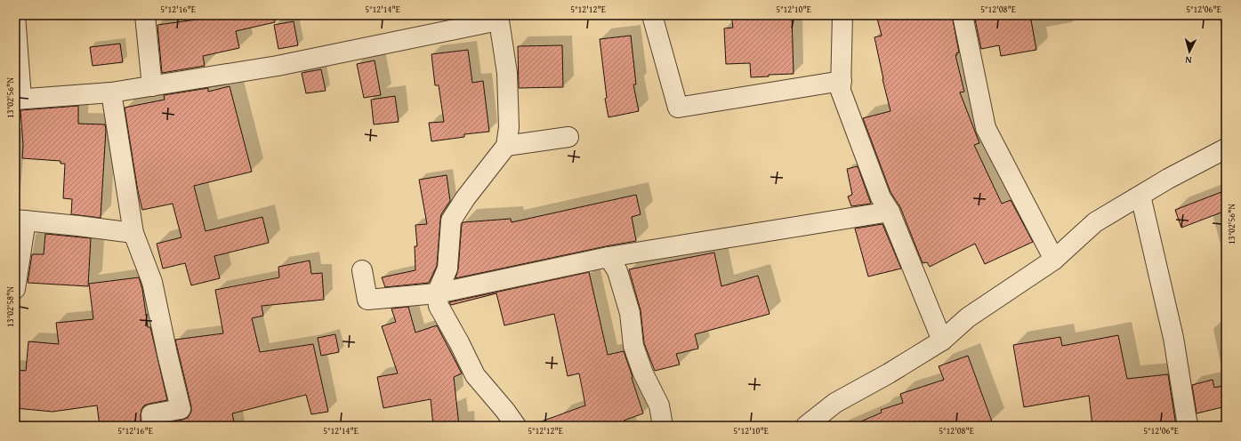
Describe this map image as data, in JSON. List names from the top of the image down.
{
  "north": "bottom",
  "coordinates": [
    "5°12'16\"E",
    "5°12'14\"E",
    "5°12'12\"E",
    "5°12'10\"E",
    "5°12'08\"E",
    "5°12'06\"E",
    "13°02'56\"N",
    "13°02'58\"N"
  ]
}
